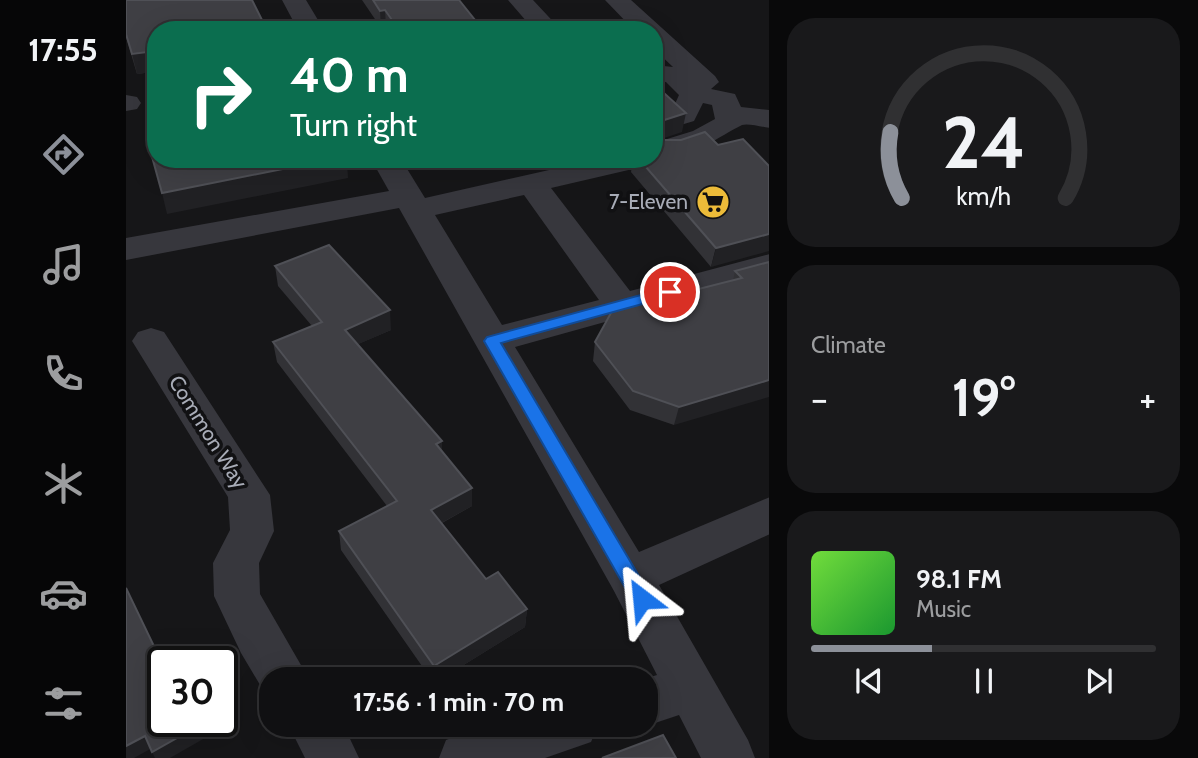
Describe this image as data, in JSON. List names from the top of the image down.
{
  "streets": {
    "street": ["Common Way"]
  },
  "places": {
    "supermarket": ["7-Eleven"]
  },
  "page": {
    "tabs": "17:55",
    "turn": ["40 m", "Turn right"],
    "tile": "Climate",
    "heat": ["−", "19°", "+"],
    "song": ["98.1 FM", "Music"],
    "limit": "30",
    "trip": "17:56 · 1 min · 70 m",
    "gauge": ["24", "km/h"]
  }
}
